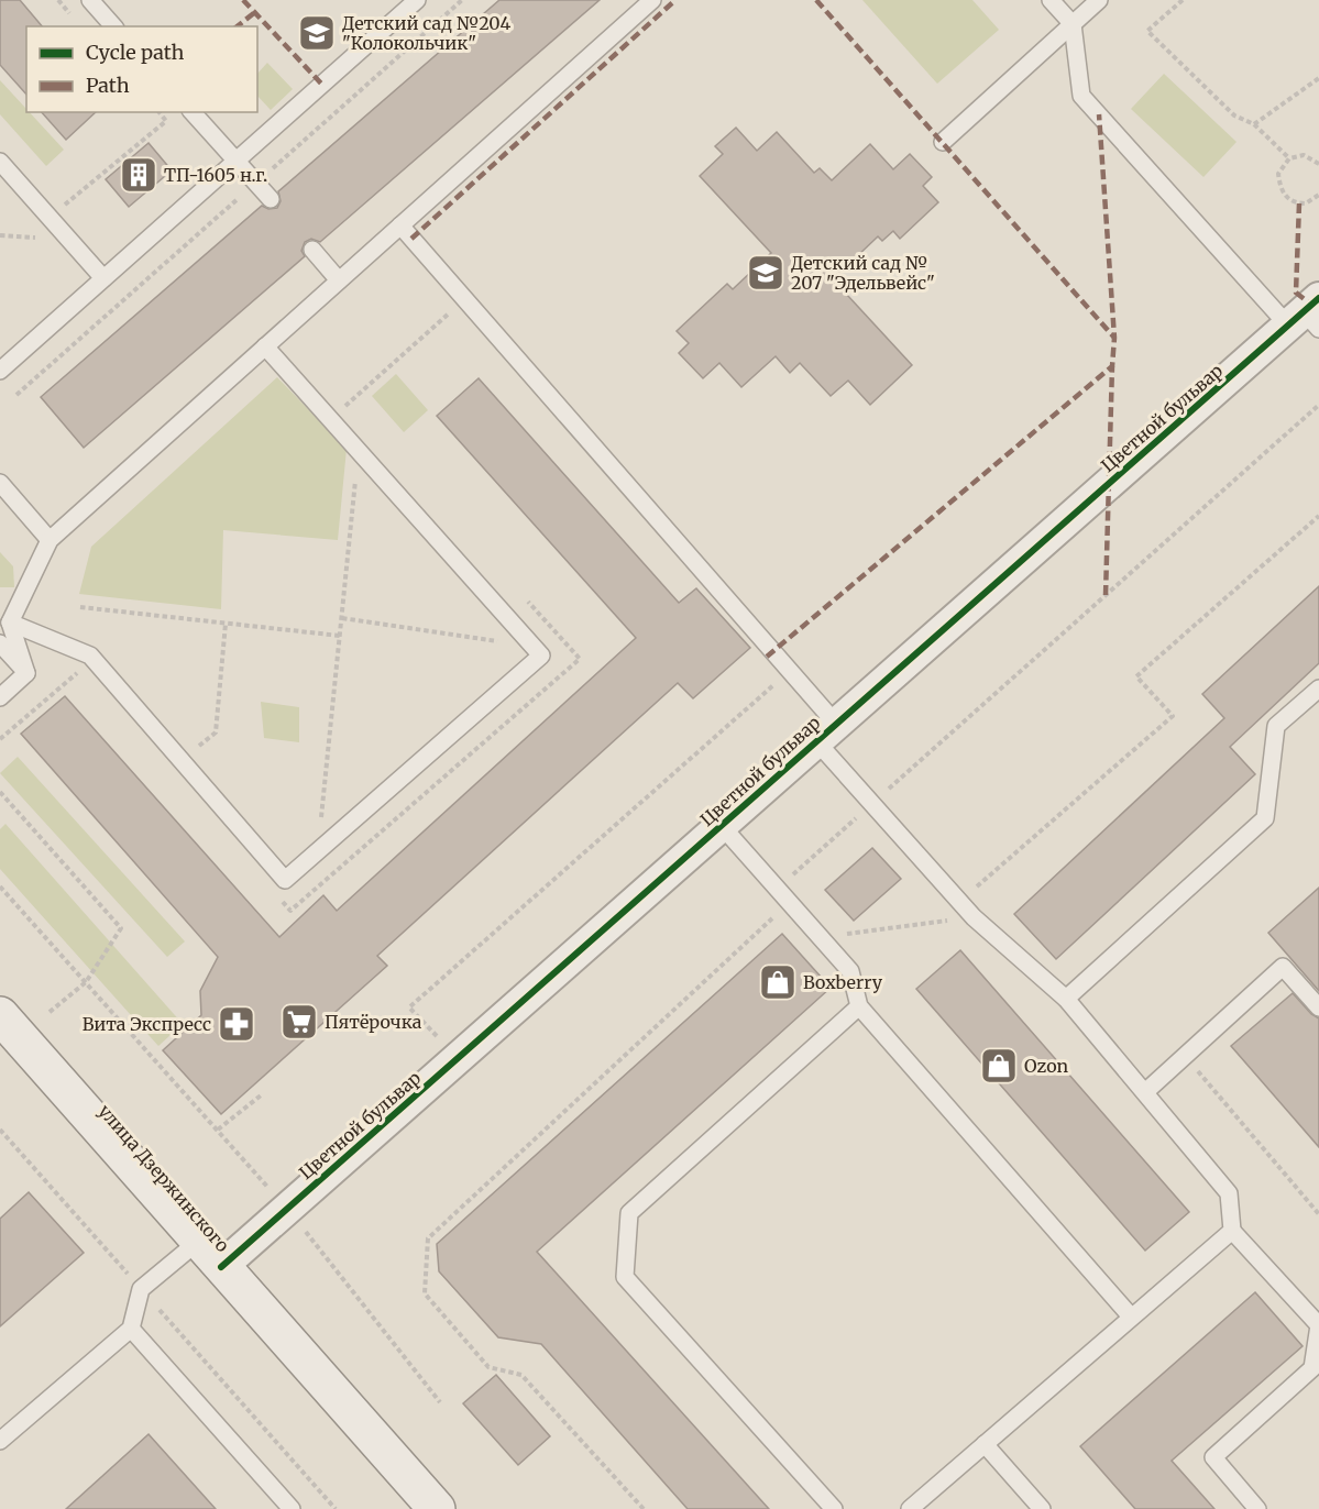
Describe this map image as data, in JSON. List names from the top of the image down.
{
  "streets": {
    "main road": ["улица Дзержинского"],
    "street": ["Цветной бульвар"]
  },
  "crossings": [
    ["Цветной бульвар", "улица Дзержинского"]
  ],
  "places": {
    "school or university": ["Детский сад №204 \"Колокольчик\"", "Детский сад № 207 \"Эдельвейс\""],
    "building": ["ТП-1605 н.г."],
    "shop": ["Boxberry", "Ozon"],
    "supermarket": ["Пятёрочка"],
    "pharmacy": ["Вита Экспресс"]
  },
  "legend": ["Cycle path", "Path"]
}
